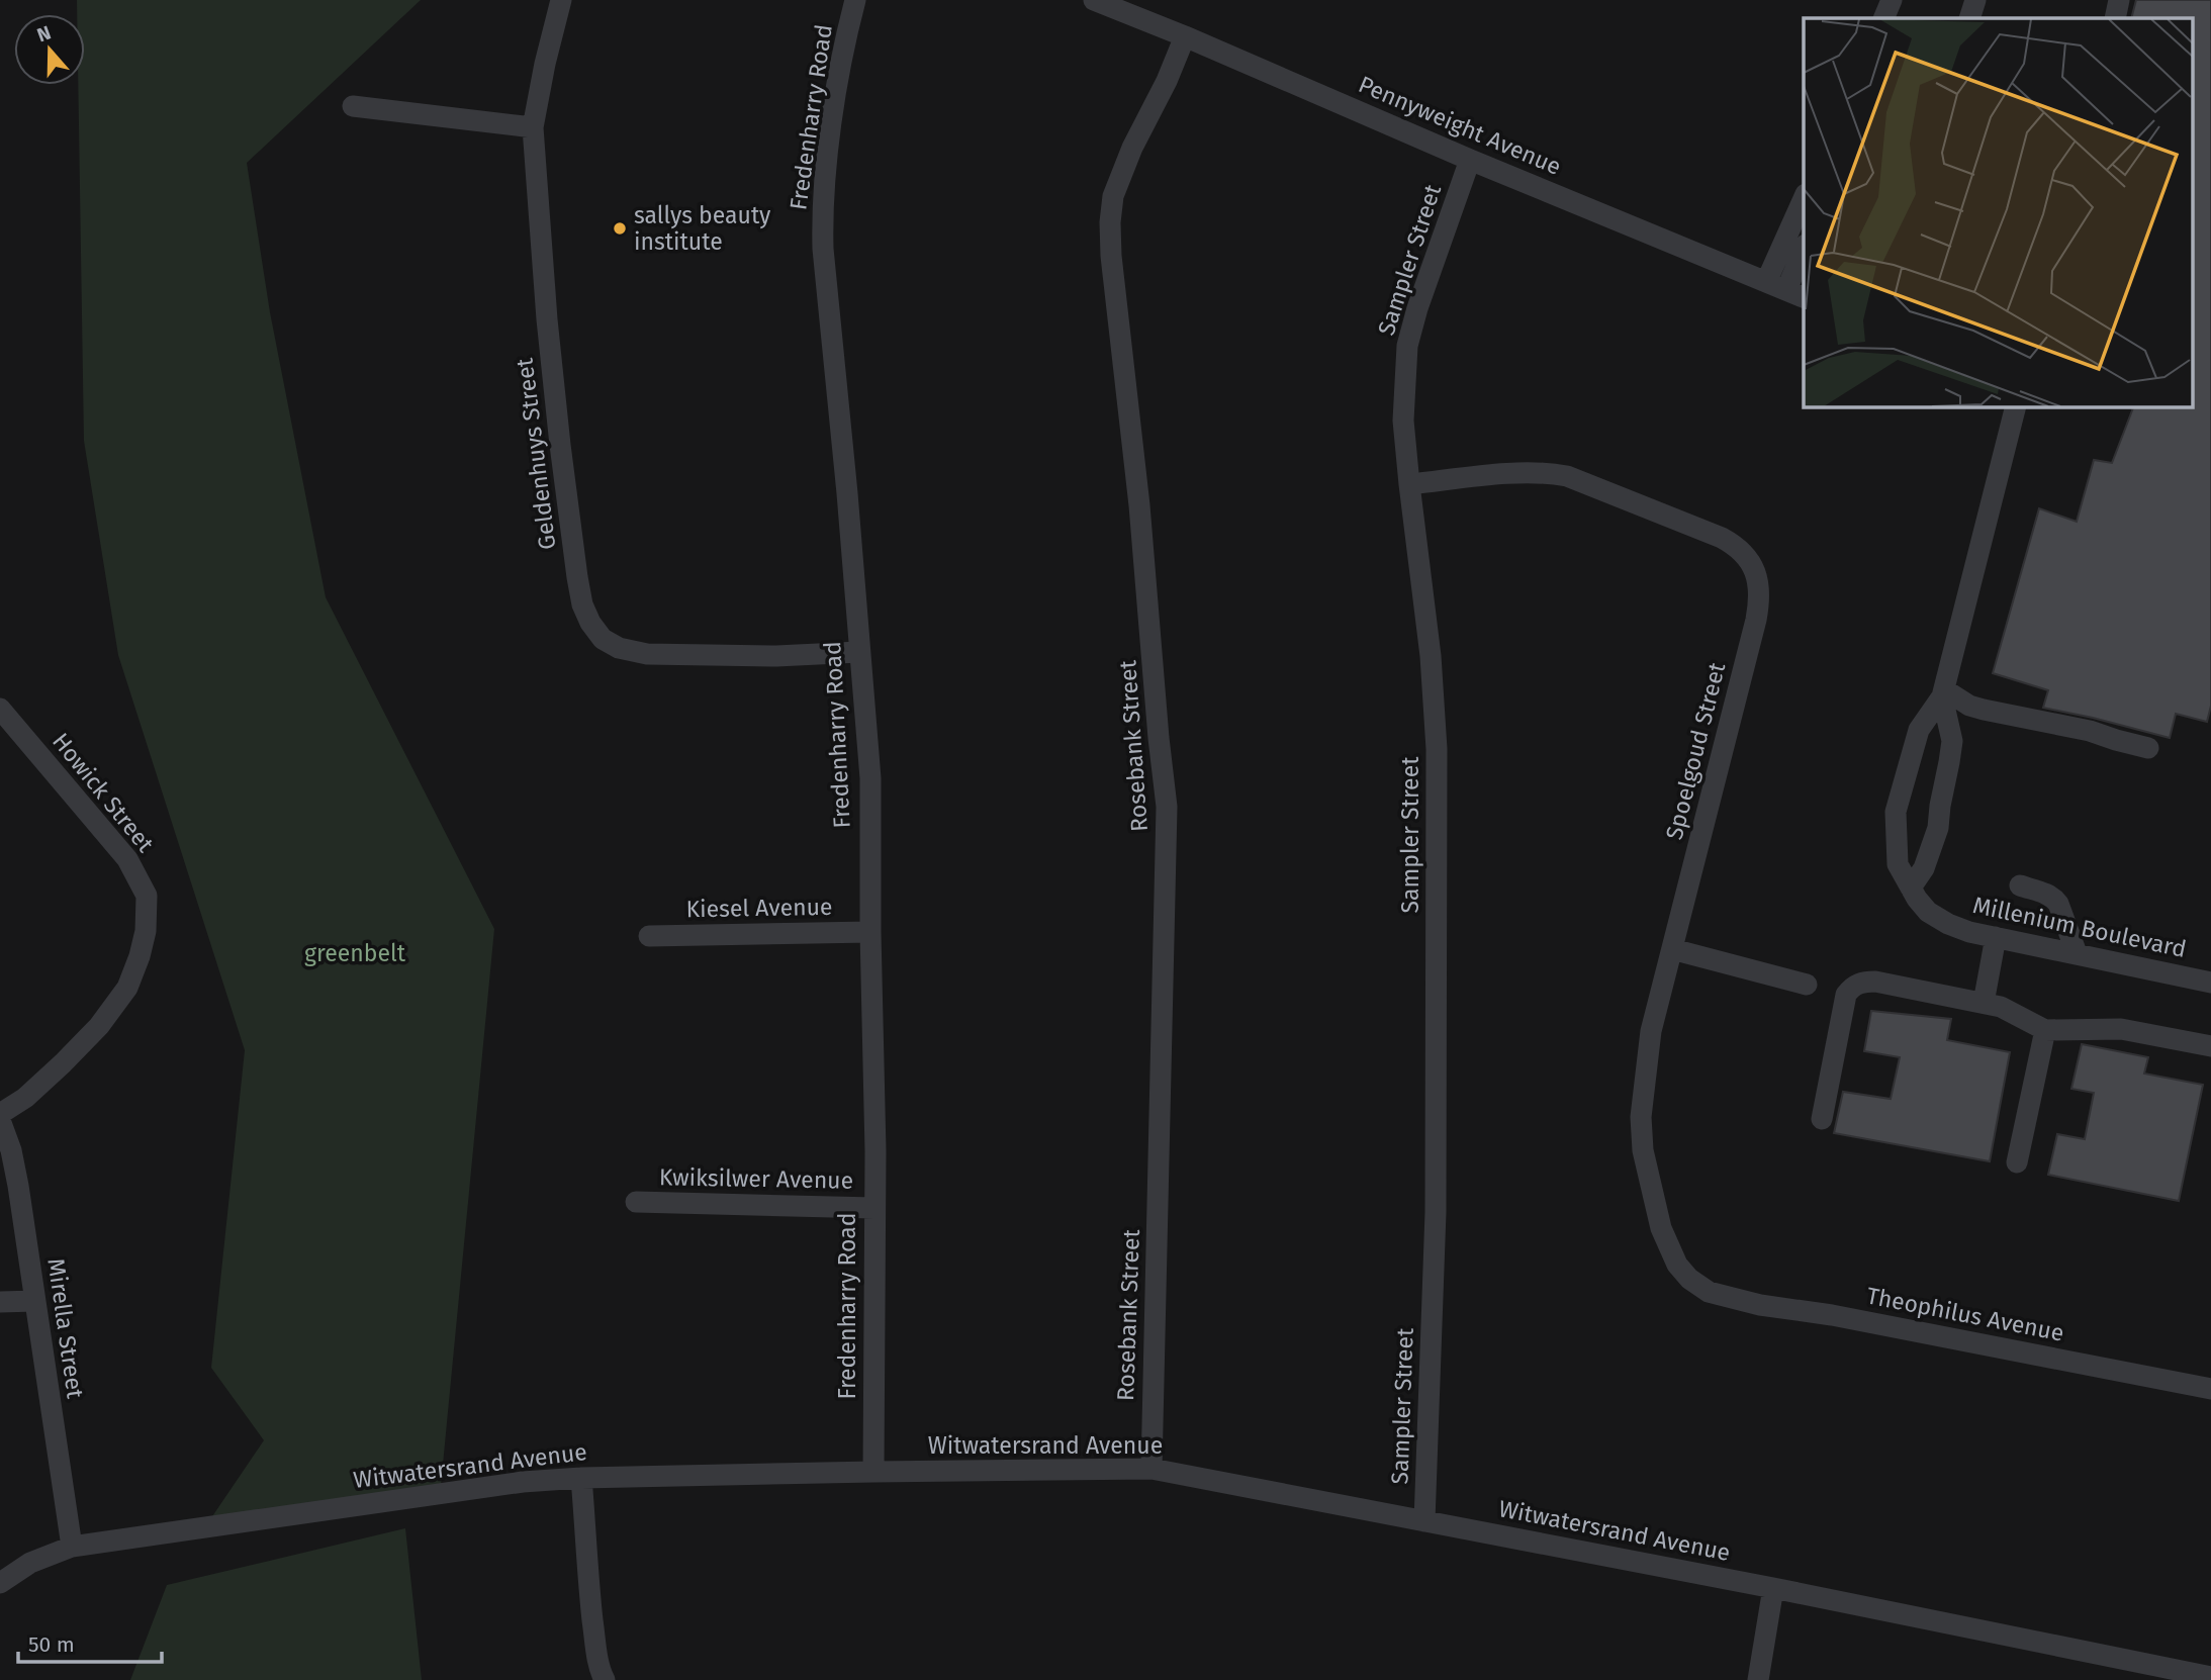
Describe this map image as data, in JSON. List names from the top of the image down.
{
  "streets": {
    "street": [
      "Fredenharry Road",
      "Pennyweight Avenue",
      "Sampler Street",
      "Geldenhuys Street",
      "Rosebank Street",
      "Spoelgoud Street",
      "Howick Street",
      "Kiesel Avenue",
      "Millenium Boulevard",
      "Kwiksilwer Avenue",
      "Theophilus Avenue",
      "Mirella Street",
      "Witwatersrand Avenue"
    ]
  },
  "crossings": [
    ["Fredenharry Road", "Geldenhuys Street"],
    ["Fredenharry Road", "Kiesel Avenue"],
    ["Fredenharry Road", "Kwiksilwer Avenue"],
    ["Fredenharry Road", "Witwatersrand Avenue"],
    ["Pennyweight Avenue", "Sampler Street"],
    ["Pennyweight Avenue", "Rosebank Street"],
    ["Sampler Street", "Spoelgoud Street"],
    ["Sampler Street", "Witwatersrand Avenue"],
    ["Rosebank Street", "Witwatersrand Avenue"],
    ["Spoelgoud Street", "Theophilus Avenue"],
    ["Howick Street", "Mirella Street"],
    ["Mirella Street", "Witwatersrand Avenue"]
  ],
  "parks": ["greenbelt"],
  "places": ["sallys beauty institute"],
  "scale_bar": "50 m",
  "north": "top"
}
